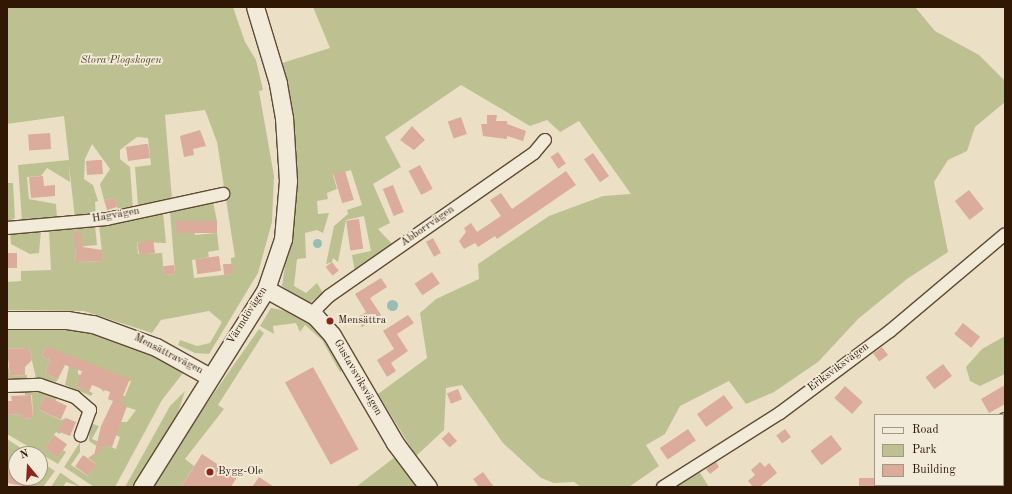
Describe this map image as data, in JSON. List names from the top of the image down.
{
  "streets": {
    "main road": ["Värmdövägen", "Mensättravägen", "Gustavsviksvägen"],
    "street": ["Hagvägen", "Abborrvägen", "Eriksviksvägen"]
  },
  "crossings": [
    ["Abborrvägen", "Gustavsviksvägen"],
    ["Värmdövägen", "Mensättravägen"],
    ["Värmdövägen", "Gustavsviksvägen"]
  ],
  "parks": ["Stora Plogskogen"],
  "places": ["Mensättra", "Bygg-Ole"],
  "legend": ["Road", "Park", "Building"],
  "north": "top"
}
